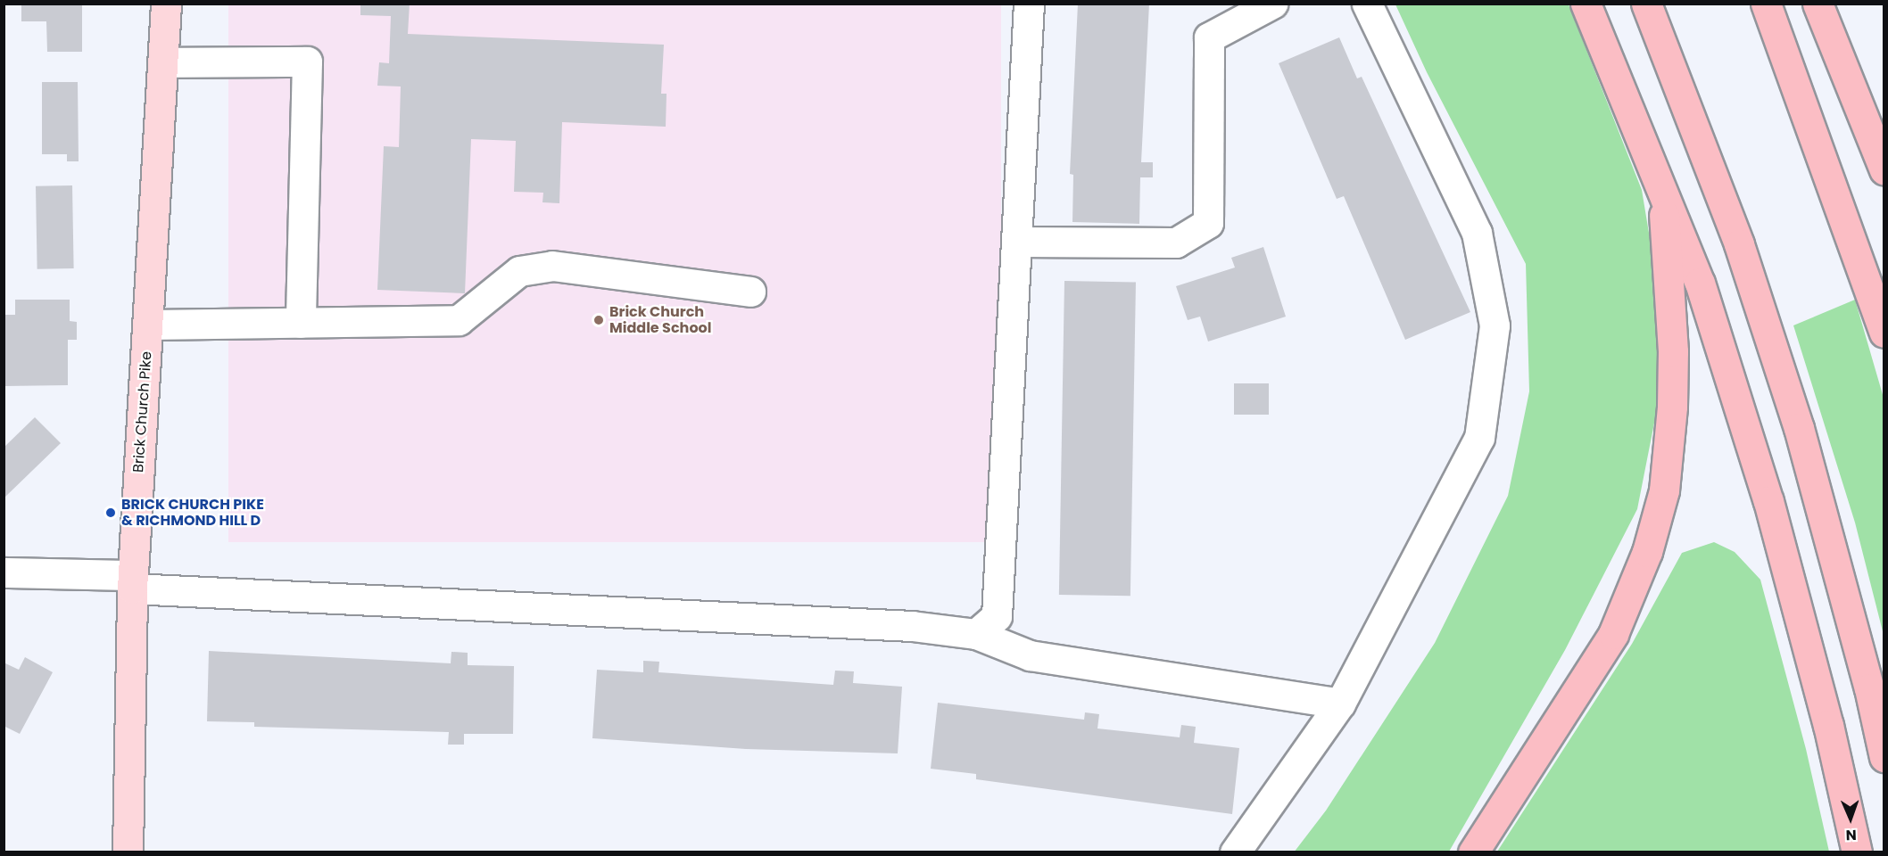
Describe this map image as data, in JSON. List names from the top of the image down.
{
  "streets": {
    "main road": ["Brick Church Pike"]
  },
  "places": ["Brick Church Middle School", "BRICK CHURCH PIKE & RICHMOND HILL D"],
  "north": "bottom"
}
